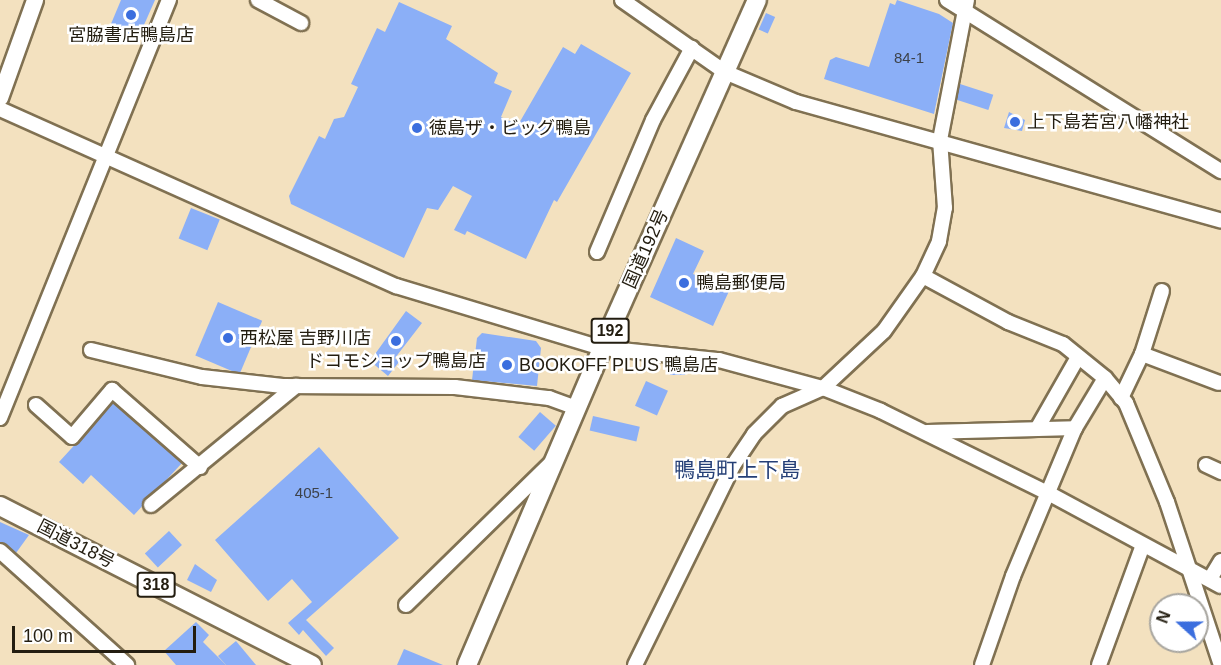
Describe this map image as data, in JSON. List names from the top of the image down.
{
  "streets": {
    "highway": [
      "国道192号",
      "192",
      "国道318号",
      "318"
    ]
  },
  "districts": ["鴨島町上下島"],
  "places": [
    "宮脇書店鴨島店",
    "上下島若宮八幡神社",
    "徳島ザ・ビッグ鴨島",
    "鴨島郵便局",
    "西松屋 吉野川店",
    "ドコモショップ鴨島店",
    "BOOKOFF PLUS 鴨島店"
  ],
  "house_numbers": ["84-1", "405-1"],
  "scale_bar": "100 m",
  "north": "left"
}
